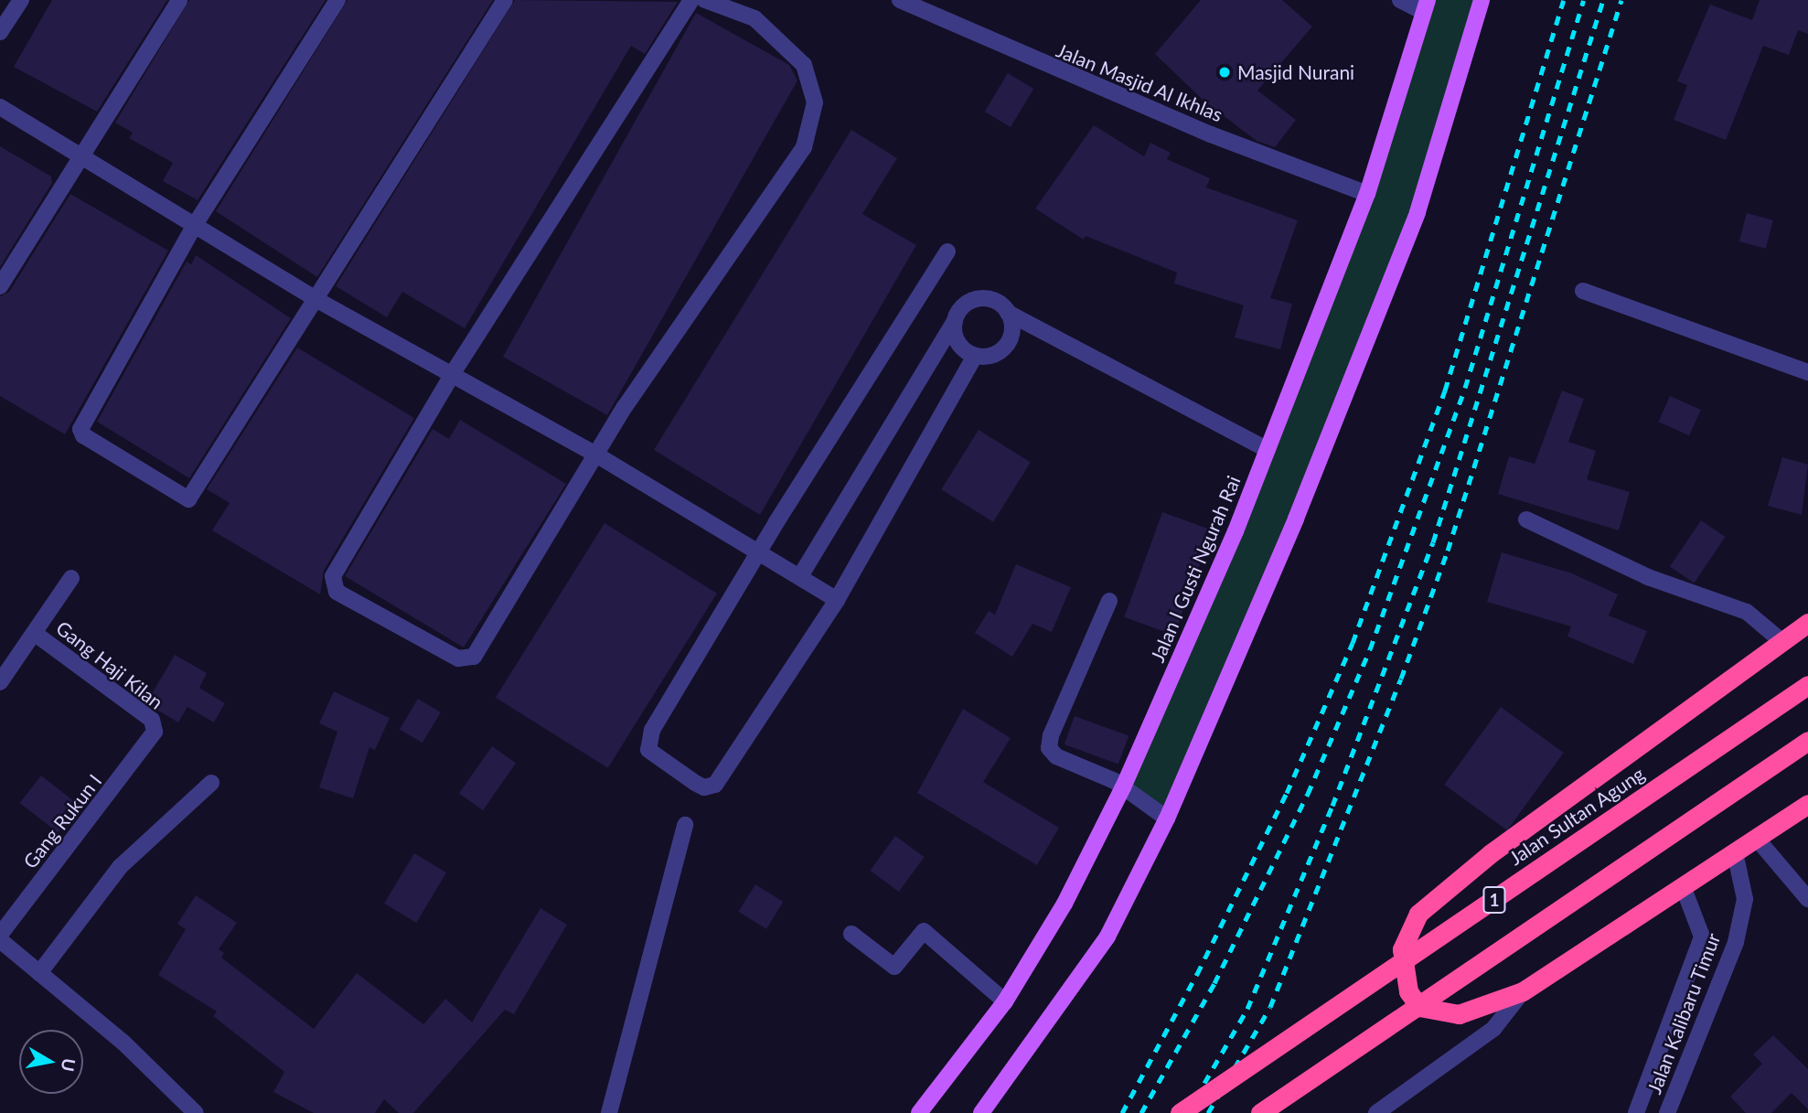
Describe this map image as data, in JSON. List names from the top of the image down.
{
  "streets": {
    "highway": ["Jalan Sultan Agung", "1"],
    "main road": ["Jalan I Gusti Ngurah Rai"],
    "street": [
      "Jalan Masjid Al Ikhlas",
      "Gang Haji Kilan",
      "Gang Rukun I",
      "Jalan Kalibaru Timur"
    ]
  },
  "crossings": [
    ["Jalan Masjid Al Ikhlas", "Jalan I Gusti Ngurah Rai"],
    ["Gang Haji Kilan", "Gang Rukun I"]
  ],
  "places": ["Masjid Nurani"],
  "north": "right"
}
